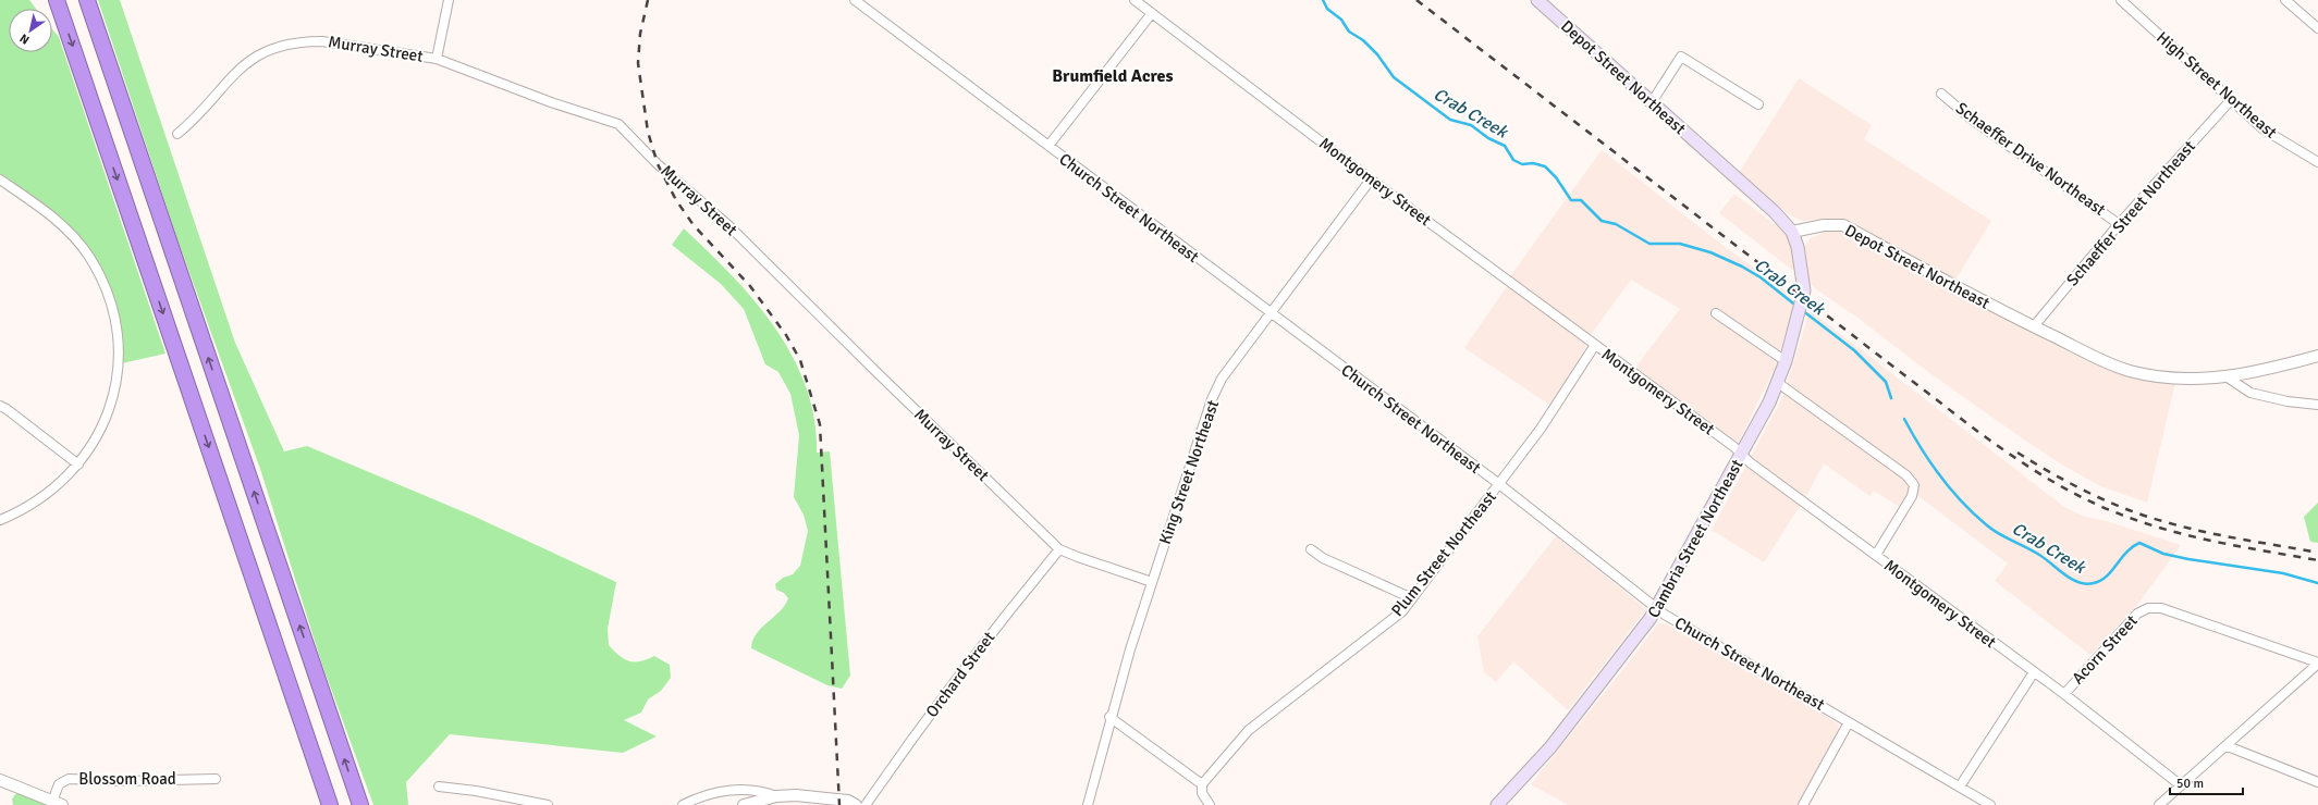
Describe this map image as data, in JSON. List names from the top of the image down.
{
  "streets": {
    "main road": ["Depot Street Northeast", "Cambria Street Northeast"],
    "street": [
      "Murray Street",
      "High Street Northeast",
      "Schaeffer Drive Northeast",
      "Montgomery Street",
      "Church Street Northeast",
      "Schaeffer Street Northeast",
      "King Street Northeast",
      "Plum Street Northeast",
      "Acorn Street",
      "Orchard Street",
      "Blossom Road"
    ]
  },
  "crossings": [
    ["Murray Street", "King Street Northeast"],
    ["Murray Street", "Orchard Street"],
    ["Depot Street Northeast", "Schaeffer Street Northeast"],
    ["Depot Street Northeast", "Cambria Street Northeast"],
    ["High Street Northeast", "Schaeffer Street Northeast"],
    ["Schaeffer Drive Northeast", "Schaeffer Street Northeast"],
    ["Montgomery Street", "King Street Northeast"],
    ["Montgomery Street", "Cambria Street Northeast"],
    ["Montgomery Street", "Plum Street Northeast"],
    ["Montgomery Street", "Acorn Street"],
    ["Church Street Northeast", "King Street Northeast"],
    ["Church Street Northeast", "Cambria Street Northeast"],
    ["Church Street Northeast", "Plum Street Northeast"]
  ],
  "districts": ["Brumfield Acres"],
  "water": ["Crab Creek"],
  "scale_bar": "50 m",
  "north": "bottom left"
}
